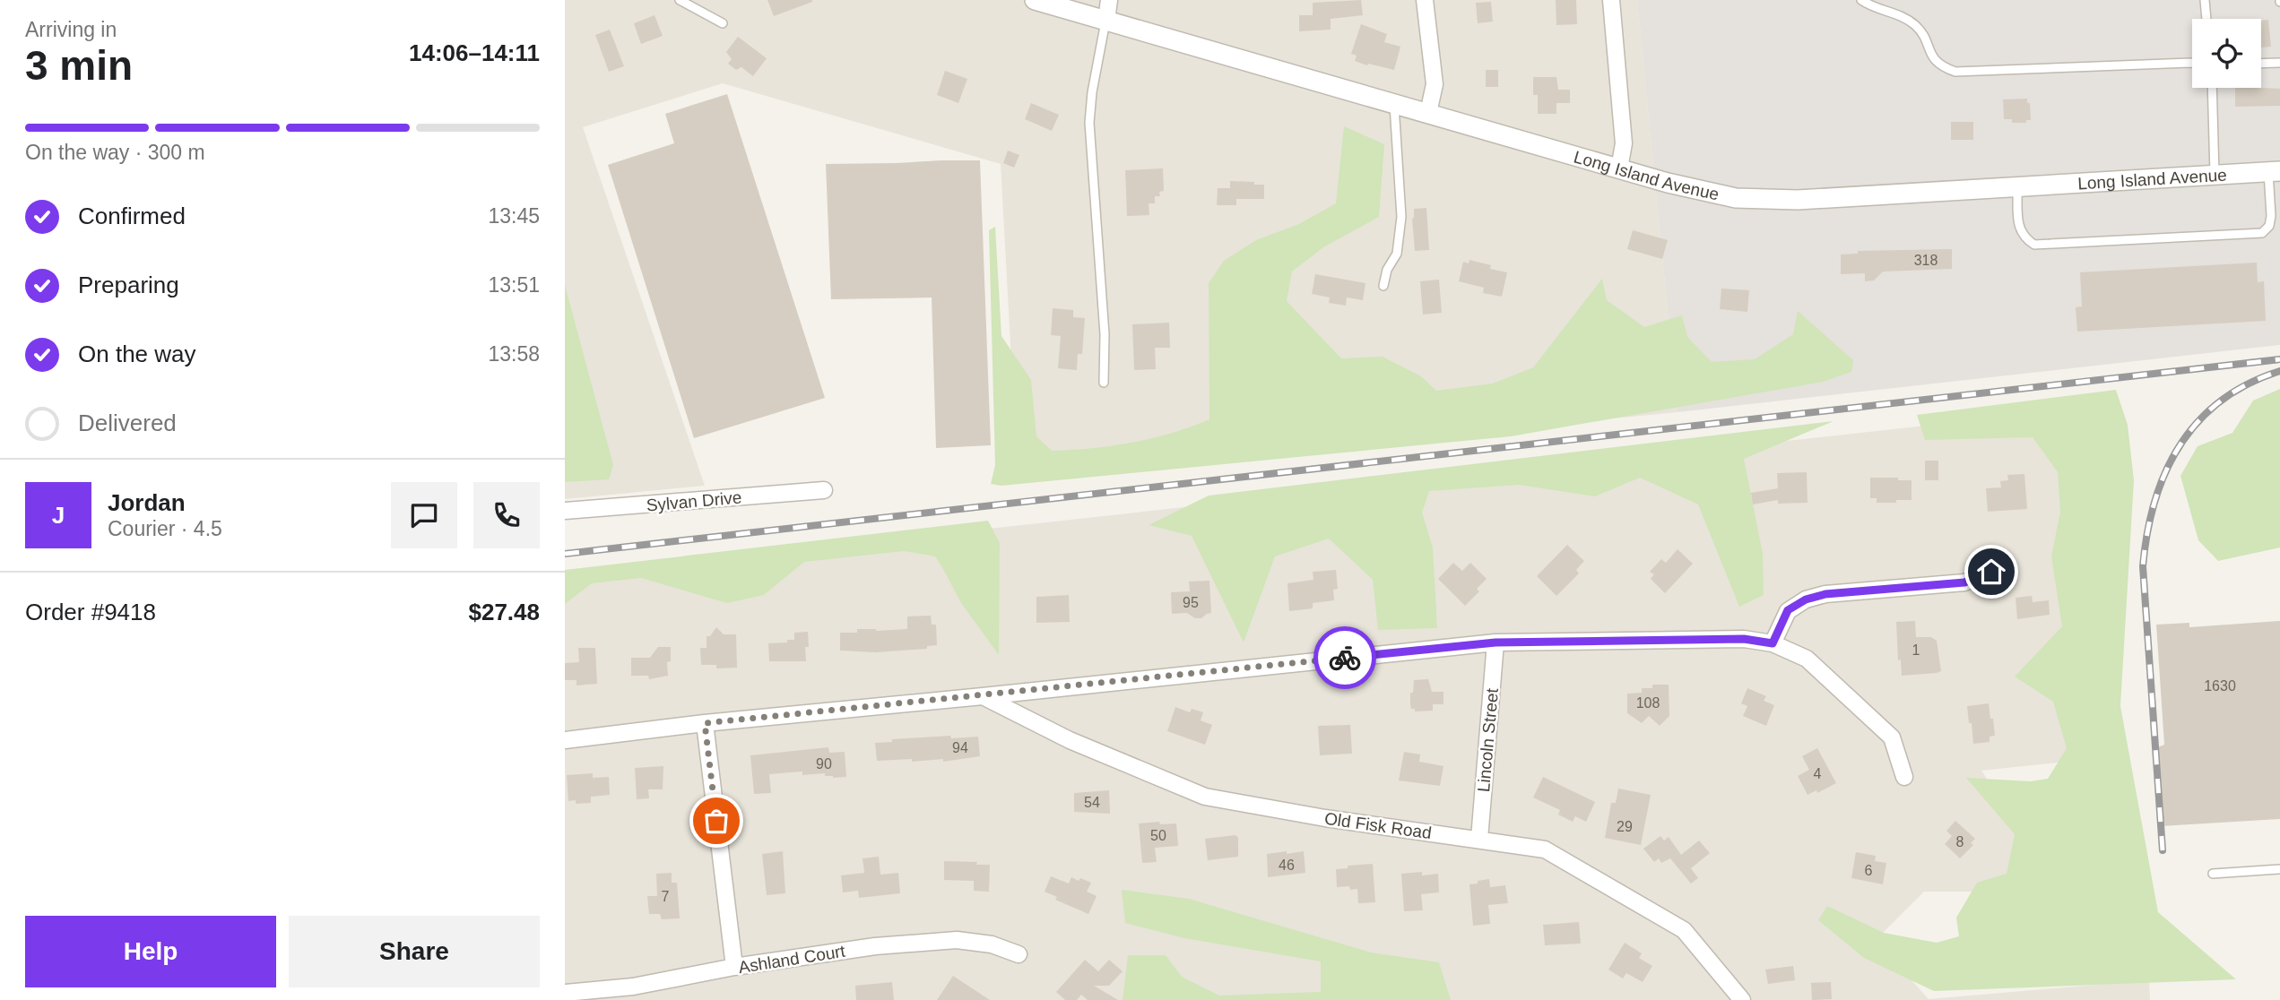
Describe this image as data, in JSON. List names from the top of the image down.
{
  "streets": {
    "street": [
      "Long Island Avenue",
      "Sylvan Drive",
      "Lincoln Street",
      "Old Fisk Road",
      "Ashland Court"
    ]
  },
  "crossings": [
    ["Lincoln Street", "Old Fisk Road"]
  ],
  "house_numbers": [
    "318",
    "95",
    "1",
    "1630",
    "108",
    "94",
    "90",
    "4",
    "54",
    "29",
    "50",
    "8",
    "46",
    "6",
    "7"
  ],
  "page": {
    "heading": ["3 min", "Arriving in", "14:06–14:11"],
    "panel": [
      "Jordan",
      "Courier · 4.5",
      "Order #9418",
      "$27.48"
    ],
    "bar": "On the way · 300 m",
    "list": [
      ["Confirmed", "13:45"],
      ["Preparing", "13:51"],
      ["On the way", "13:58"],
      "Delivered"
    ],
    "round": "J",
    "buttons": ["Help", "Share"]
  }
}
